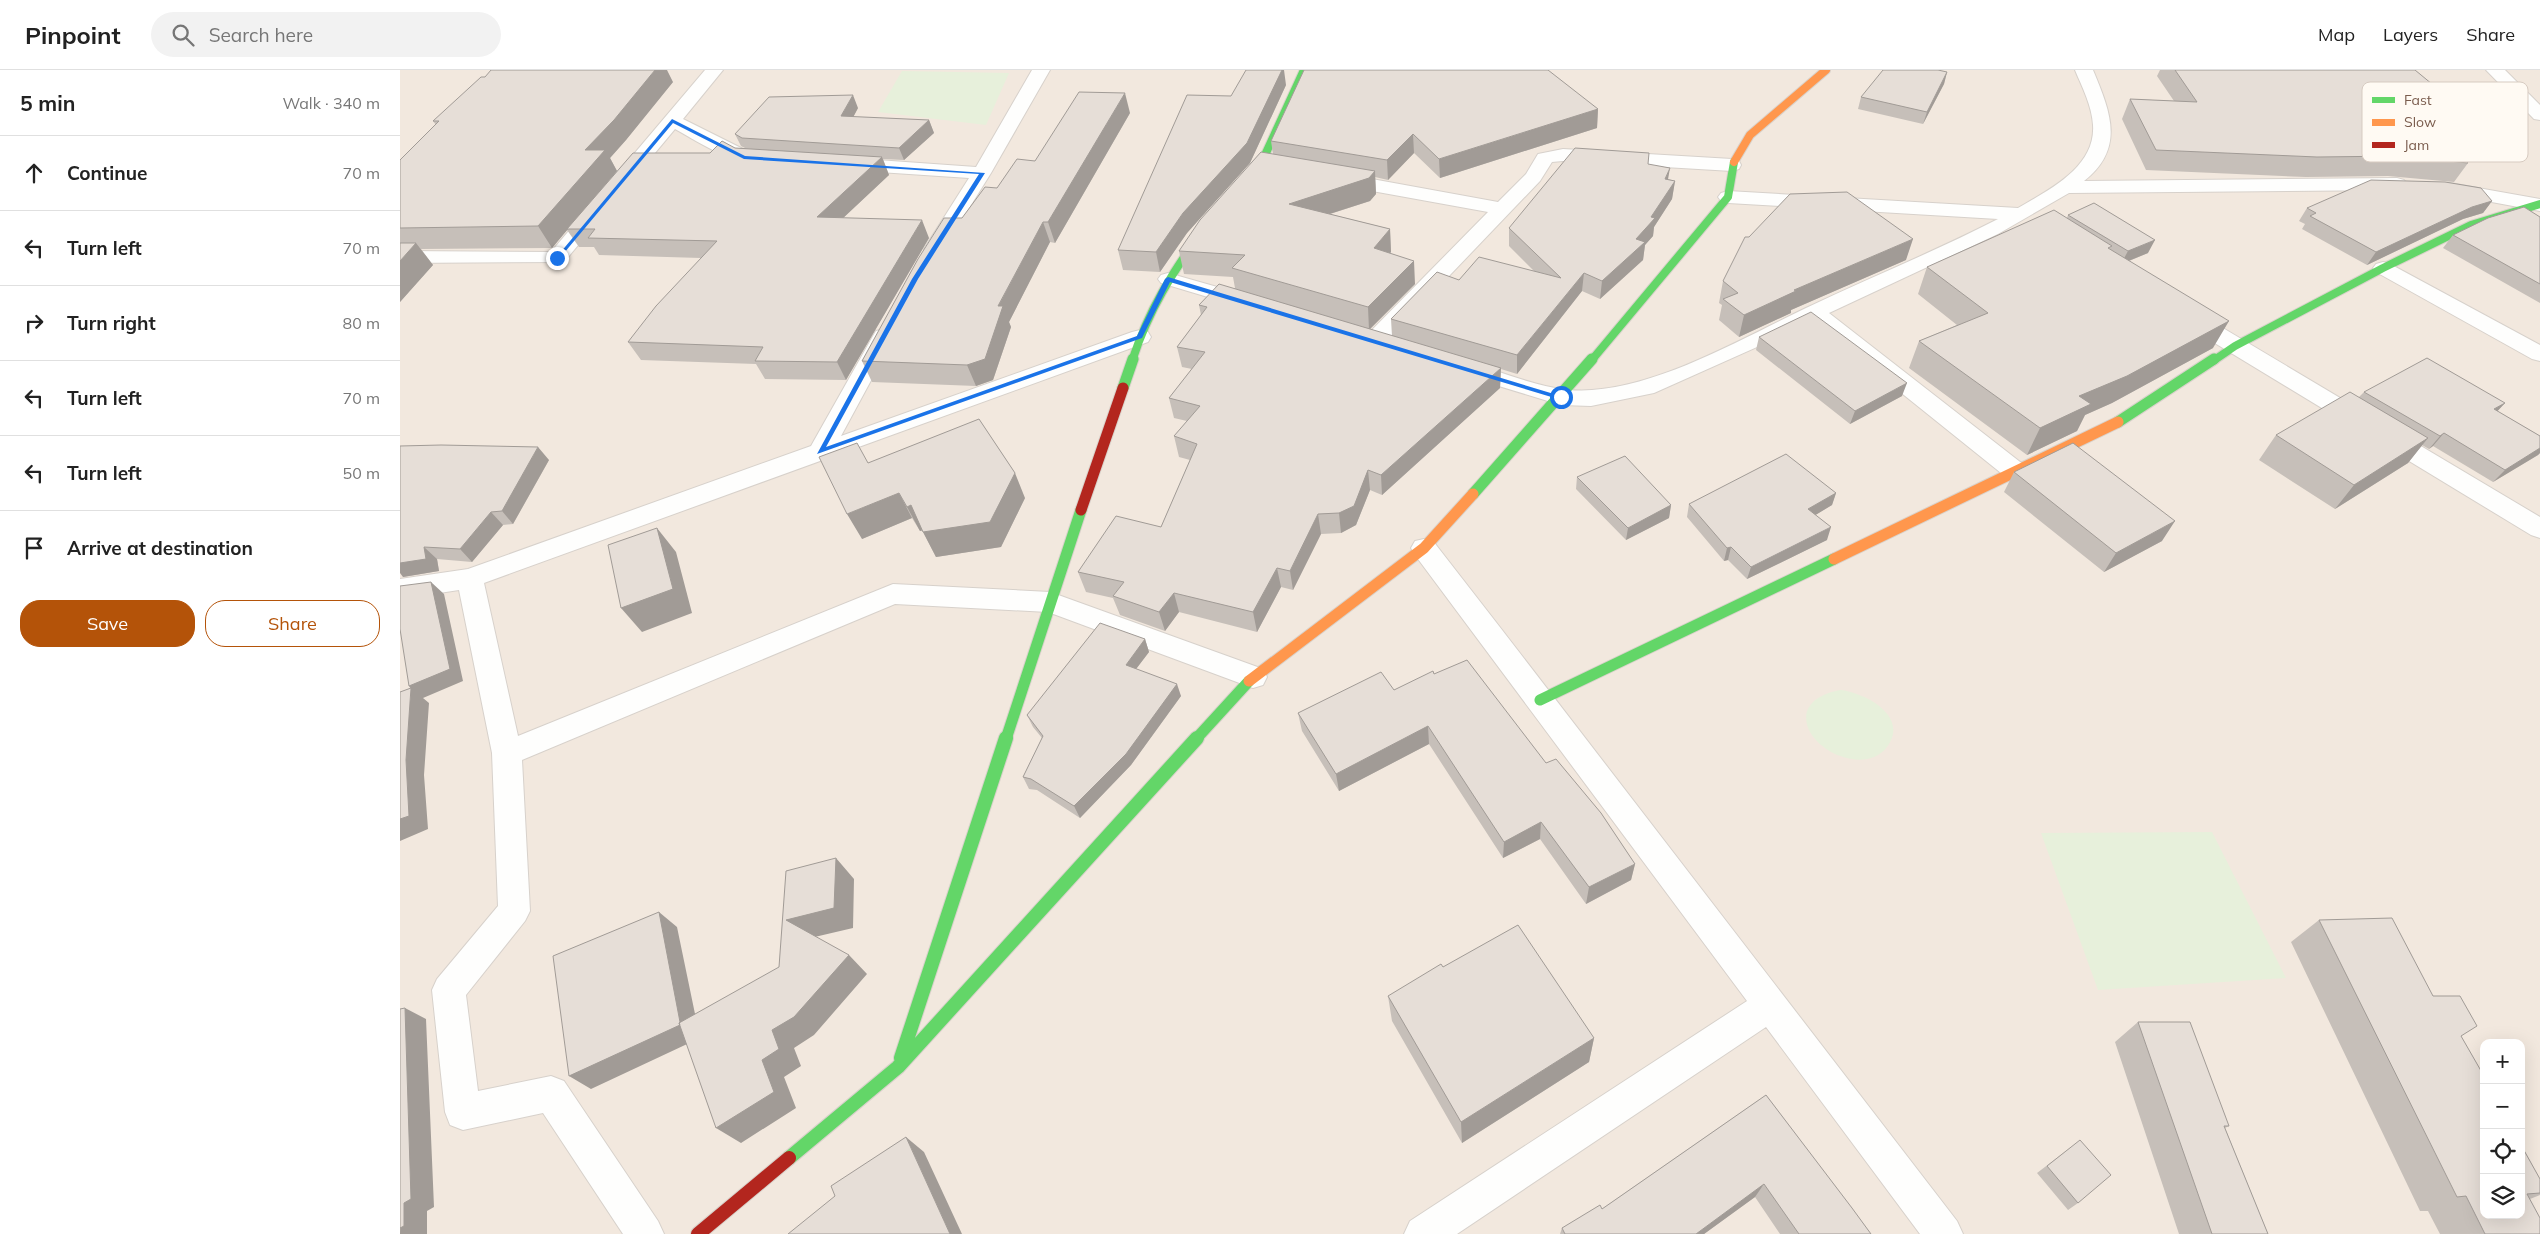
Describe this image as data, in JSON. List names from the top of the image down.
{
  "legend": ["Fast", "Slow", "Jam"],
  "page": {
    "header": "Pinpoint",
    "search": "Search here",
    "nav": ["Map", "Layers", "Share"],
    "heading": ["5 min", "Walk · 340 m"],
    "list": [
      ["Continue", "70 m"],
      ["Turn left", "70 m"],
      ["Turn right", "80 m"],
      ["Turn left", "70 m"],
      ["Turn left", "50 m"],
      "Arrive at destination"
    ],
    "buttons": ["Save", "Share"],
    "map_buttons": ["+", "−"]
  }
}
